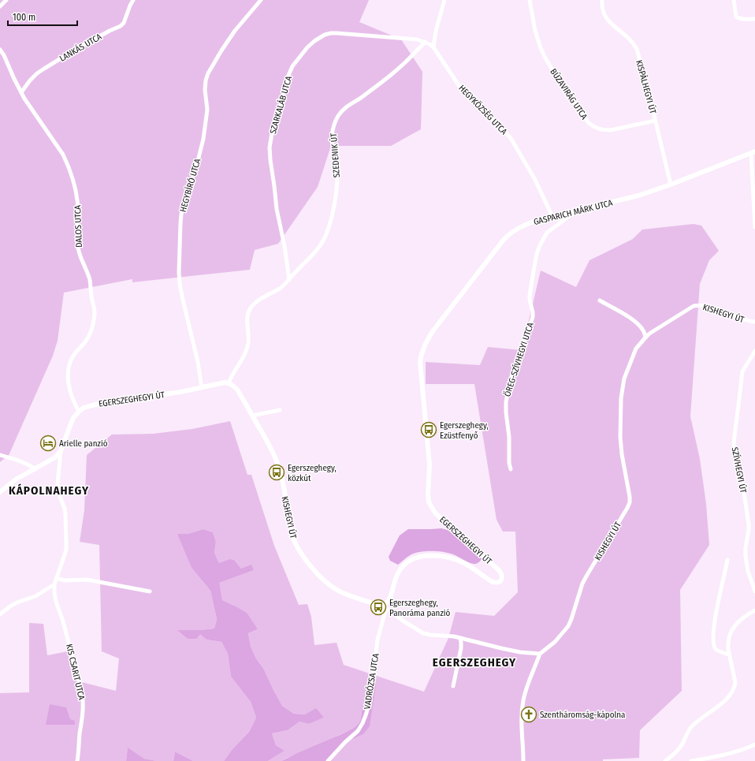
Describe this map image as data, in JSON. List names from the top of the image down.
{
  "streets": {
    "street": [
      "LANKÁS UTCA",
      "KISPÁLHEGYI ÚT",
      "BÚZAVIRÁG UTCA",
      "SZARKALÁB UTCA",
      "HEGYKÖZSÉG UTCA",
      "SZEDENIK ÚT",
      "HEGYBÍRÓ UTCA",
      "GASPARICH MÁRK UTCA",
      "DALOS UTCA",
      "KISHEGYI ÚT",
      "ÖREG-SZÍVHEGYI UTCA",
      "EGERSZEGHEGYI ÚT",
      "SZÍVHEGYI ÚT",
      "KIS CSARIT UTCA",
      "VADRÓZSA UTCA"
    ]
  },
  "crossings": [
    ["LANKÁS UTCA", "DALOS UTCA"],
    ["KISPÁLHEGYI ÚT", "BÚZAVIRÁG UTCA"],
    ["KISPÁLHEGYI ÚT", "GASPARICH MÁRK UTCA"],
    ["SZARKALÁB UTCA", "HEGYKÖZSÉG UTCA"],
    ["SZARKALÁB UTCA", "SZEDENIK ÚT"],
    ["HEGYKÖZSÉG UTCA", "GASPARICH MÁRK UTCA"],
    ["SZEDENIK ÚT", "KISHEGYI ÚT"],
    ["SZEDENIK ÚT", "EGERSZEGHEGYI ÚT"],
    ["HEGYBÍRÓ UTCA", "EGERSZEGHEGYI ÚT"],
    ["GASPARICH MÁRK UTCA", "ÖREG-SZÍVHEGYI UTCA"],
    ["GASPARICH MÁRK UTCA", "EGERSZEGHEGYI ÚT"],
    ["DALOS UTCA", "EGERSZEGHEGYI ÚT"],
    ["KISHEGYI ÚT", "EGERSZEGHEGYI ÚT"]
  ],
  "districts": ["KÁPOLNAHEGY", "EGERSZEGHEGY"],
  "places": {
    "bus stop": ["Egerszeghegy, Ezüstfenyő", "Egerszeghegy, közkút", "Egerszeghegy, Panoráma panzió"],
    "hotel": ["Arielle panzió"],
    "church": ["Szentháromság-kápolna"]
  },
  "scale_bar": "100 m"
}
